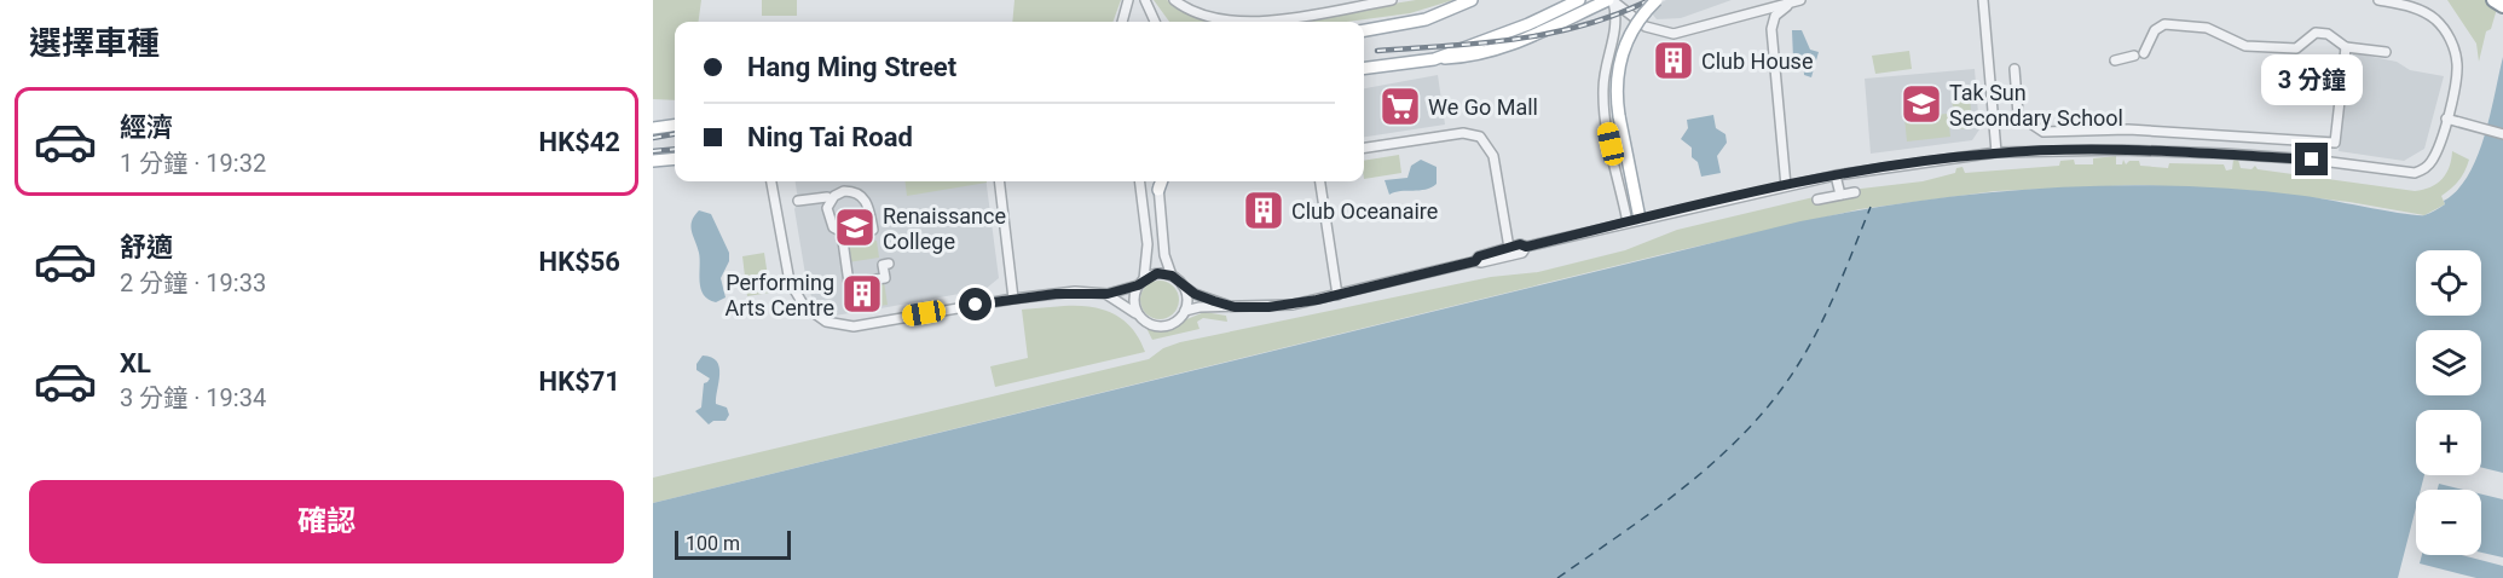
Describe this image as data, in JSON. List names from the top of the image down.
{
  "places": {
    "building": ["Club House", "Club Oceanaire", "Performing Arts Centre"],
    "school or university": ["Tak Sun Secondary School", "Renaissance College"],
    "supermarket": ["We Go Mall"]
  },
  "scale_bar": "100 m",
  "page": {
    "heading": "選擇車種",
    "banner": ["Hang Ming Street", "Ning Tai Road"],
    "bubble": "3 分鐘",
    "list": [
      {
        "name": "經濟",
        "note": "1 分鐘 · 19:32",
        "value": "HK$42"
      },
      {
        "name": "舒適",
        "note": "2 分鐘 · 19:33",
        "value": "HK$56"
      },
      {
        "name": "XL",
        "note": "3 分鐘 · 19:34",
        "value": "HK$71"
      }
    ],
    "map_buttons": ["+", "−"],
    "buttons": "確認",
    "scale": "100 m"
  }
}
